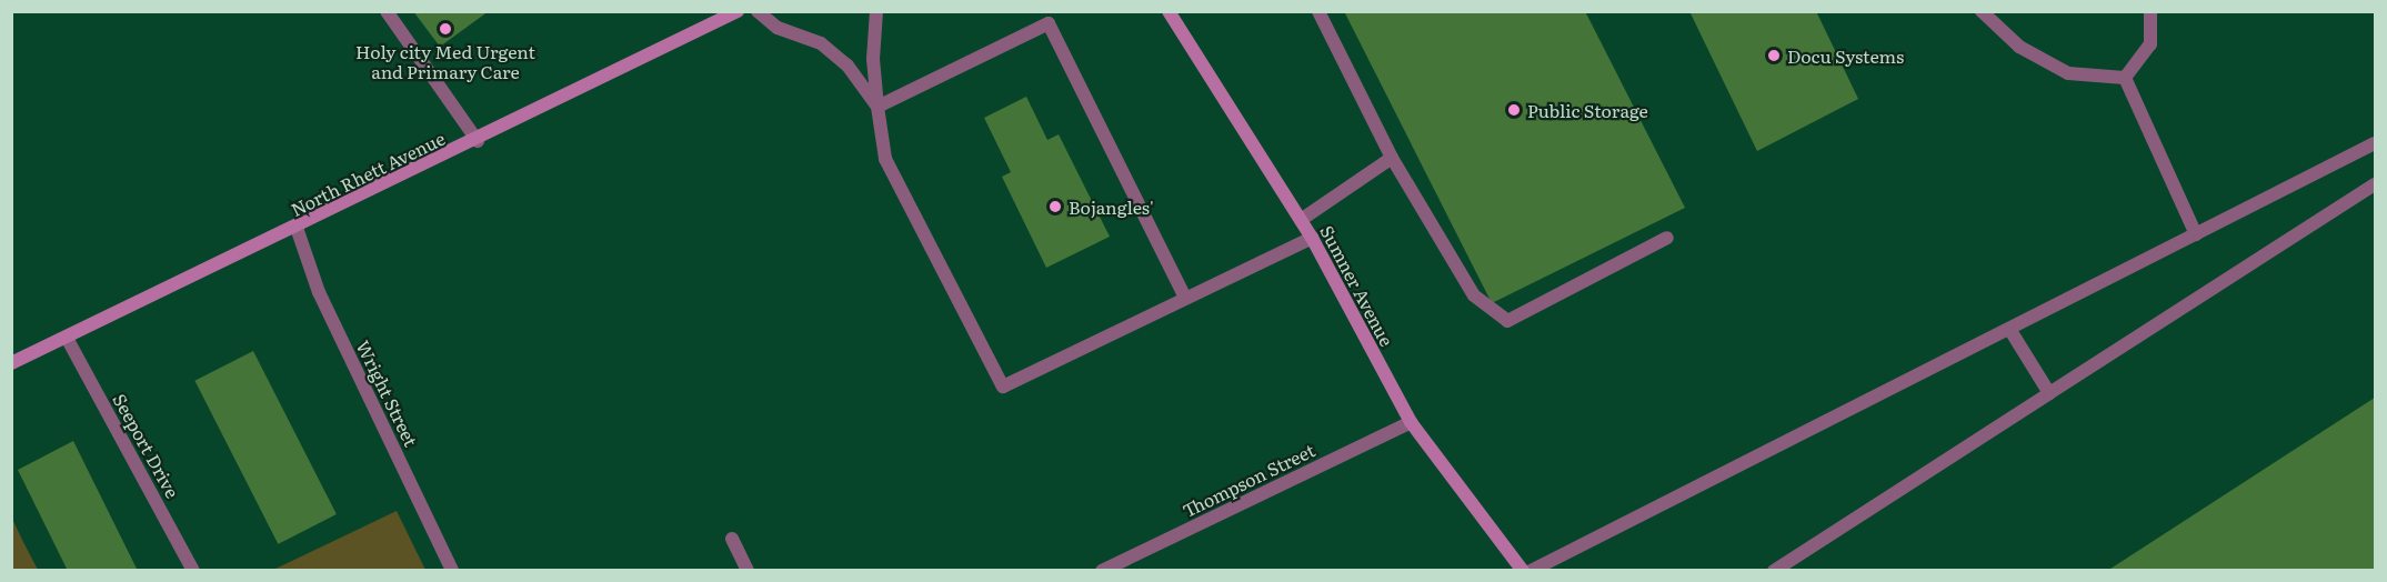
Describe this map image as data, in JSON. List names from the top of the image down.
{
  "streets": {
    "main road": ["North Rhett Avenue", "Sumner Avenue"],
    "street": ["Wright Street", "Seeport Drive", "Thompson Street"]
  },
  "crossings": [
    ["North Rhett Avenue", "Wright Street"],
    ["North Rhett Avenue", "Seeport Drive"],
    ["Sumner Avenue", "Thompson Street"]
  ],
  "places": [
    "Holy city Med Urgent and Primary Care",
    "Docu Systems",
    "Public Storage",
    "Bojangles'"
  ]
}
